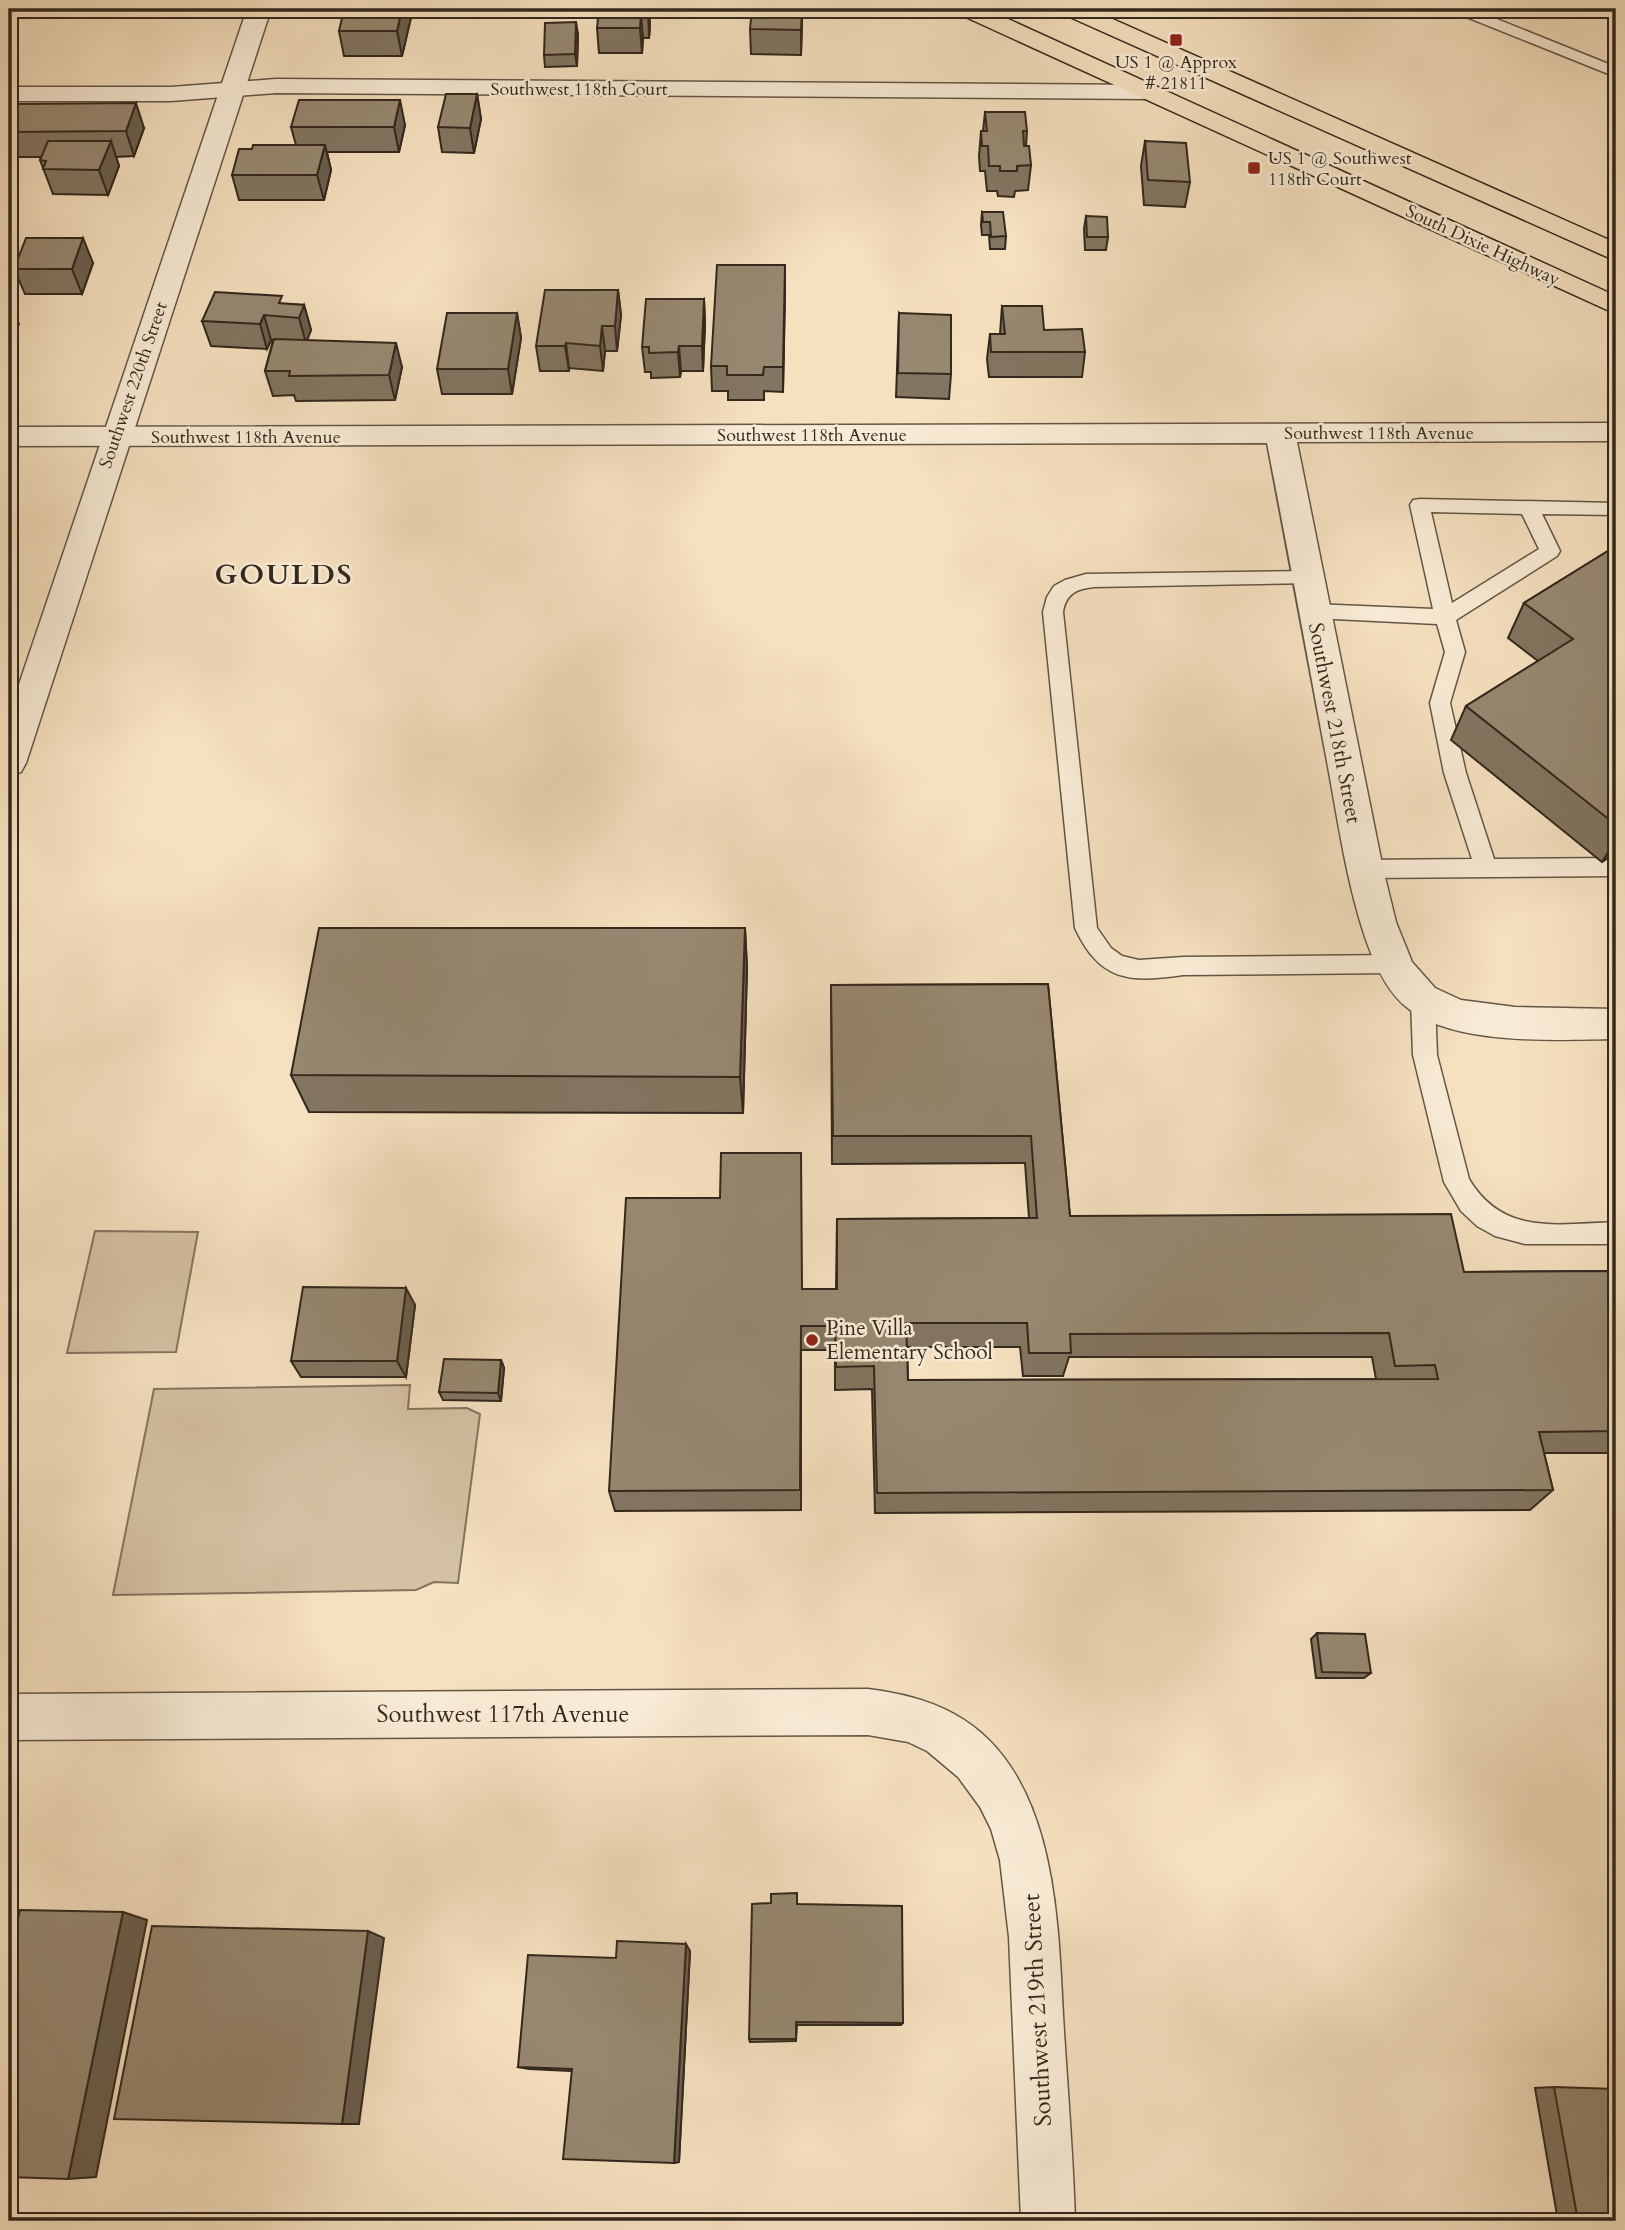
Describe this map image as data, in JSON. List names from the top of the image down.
{
  "streets": {
    "highway": ["South Dixie Highway"],
    "street": [
      "Southwest 118th Court",
      "Southwest 220th Street",
      "Southwest 118th Avenue",
      "Southwest 218th Street",
      "Southwest 117th Avenue",
      "Southwest 219th Street"
    ]
  },
  "crossings": [
    ["Southwest 118th Court", "South Dixie Highway"],
    ["Southwest 118th Court", "Southwest 220th Street"],
    ["Southwest 220th Street", "Southwest 118th Avenue"],
    ["Southwest 118th Avenue", "Southwest 218th Street"],
    ["Southwest 117th Avenue", "Southwest 219th Street"]
  ],
  "districts": ["GOULDS"],
  "places": {
    "transit": ["US 1 @ Approx # 21811", "US 1 @ Southwest 118th Court"],
    "other": ["Pine Villa Elementary School"]
  }
}
